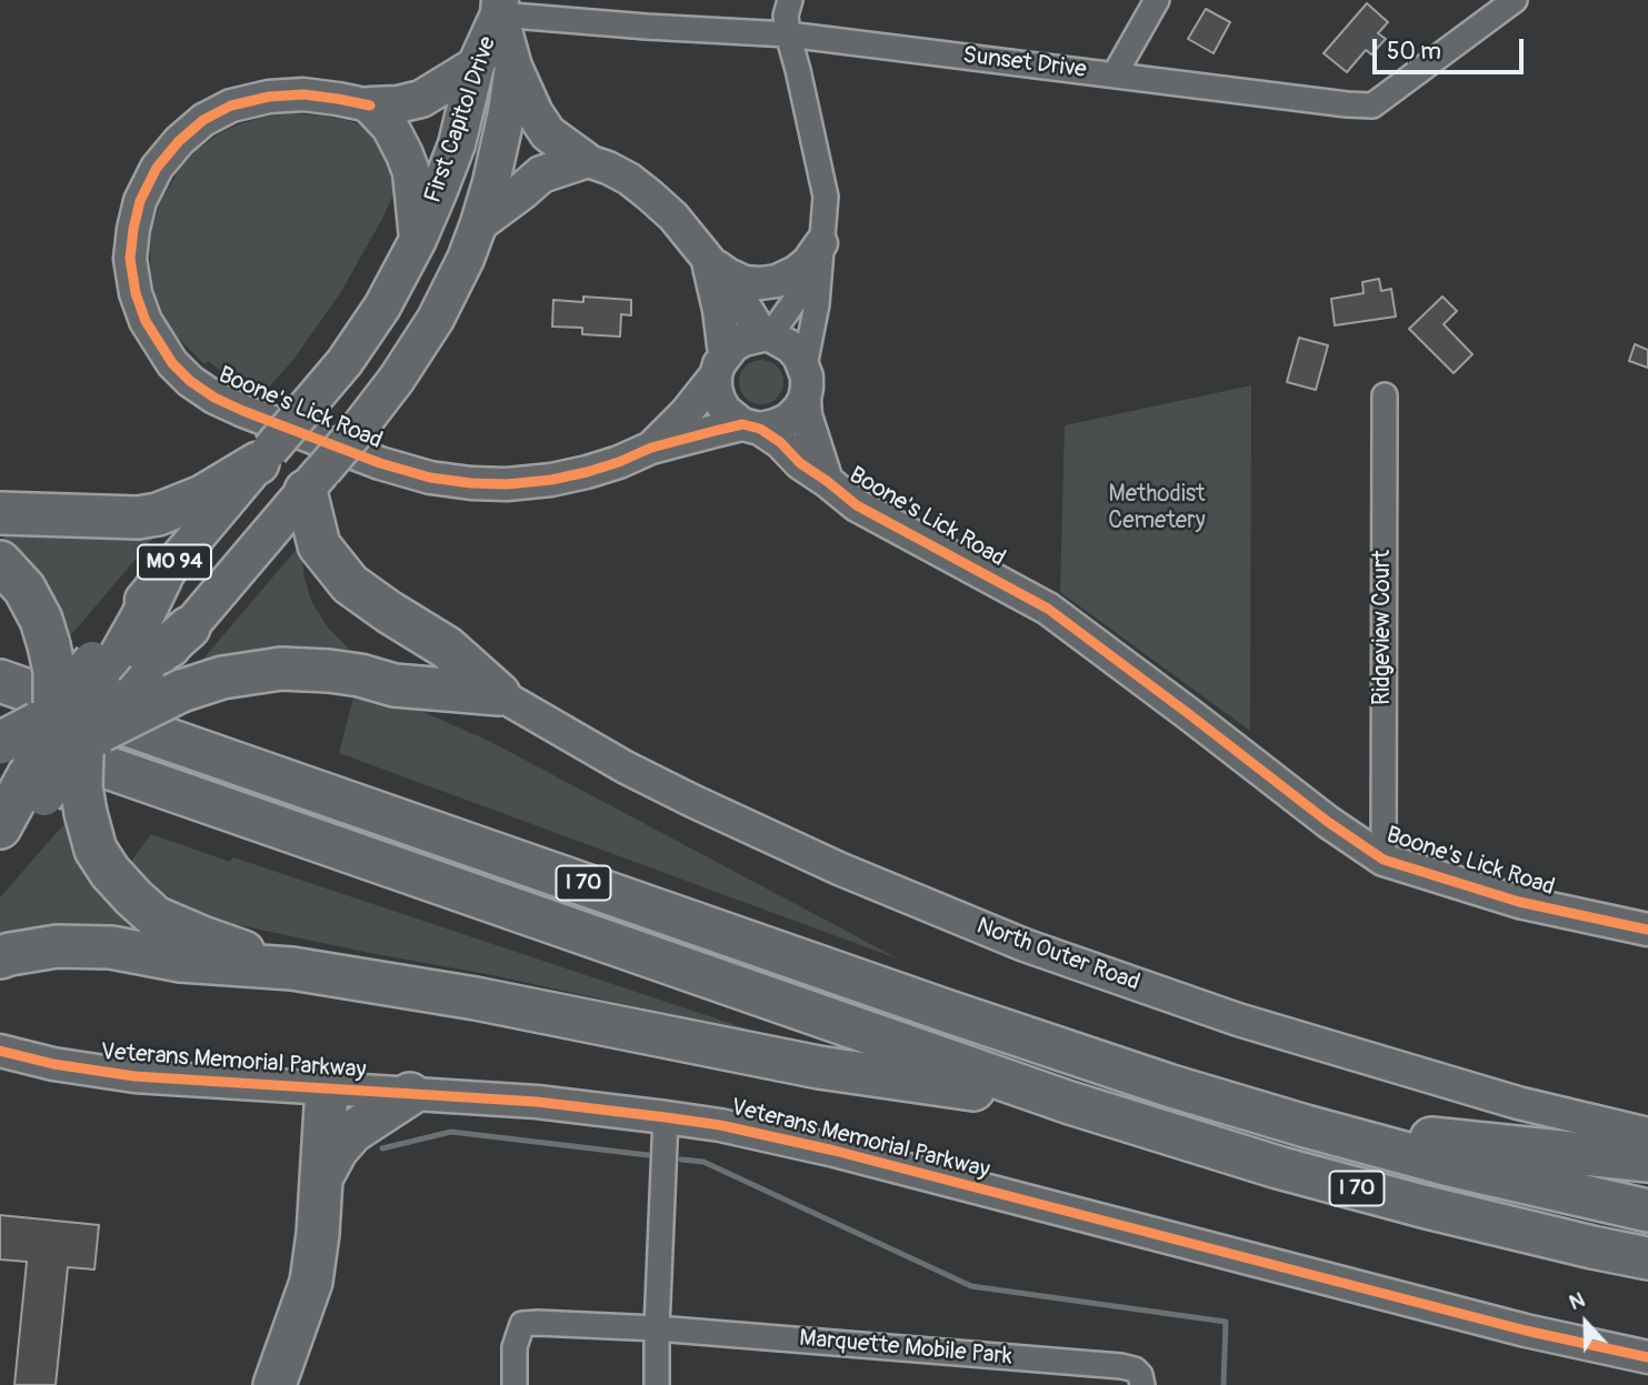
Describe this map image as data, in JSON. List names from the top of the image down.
{
  "streets": {
    "highway": ["I 70"],
    "main road": ["First Capitol Drive", "MO 94"],
    "street": [
      "Sunset Drive",
      "Boone's Lick Road",
      "Ridgeview Court",
      "North Outer Road",
      "Veterans Memorial Parkway",
      "Marquette Mobile Park"
    ]
  },
  "crossings": [
    ["Sunset Drive", "First Capitol Drive"],
    ["Boone's Lick Road", "Ridgeview Court"]
  ],
  "parks": ["Methodist Cemetery"],
  "scale_bar": "50 m",
  "north": "top"
}
